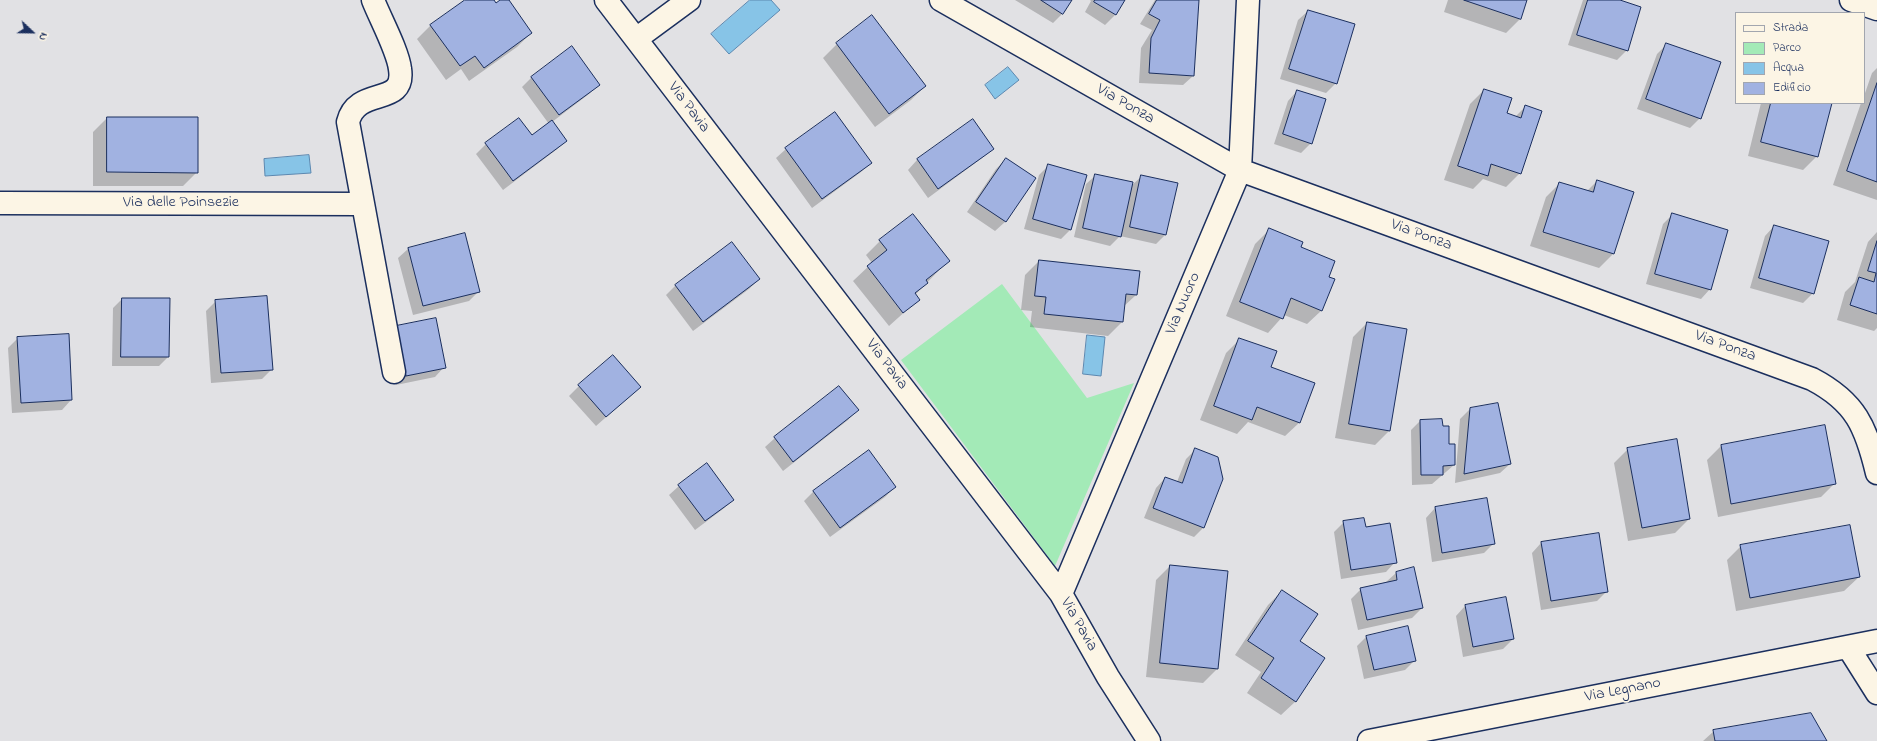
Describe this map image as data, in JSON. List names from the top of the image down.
{
  "streets": {
    "street": [
      "Via Ponza",
      "Via Pavia",
      "Via delle Poinsezie",
      "Via Nuoro",
      "Via Legnano"
    ]
  },
  "crossings": [
    ["Via Ponza", "Via Nuoro"],
    ["Via Pavia", "Via Nuoro"]
  ],
  "legend": [
    "Strada",
    "Parco",
    "Acqua",
    "Edificio"
  ],
  "north": "right"
}
